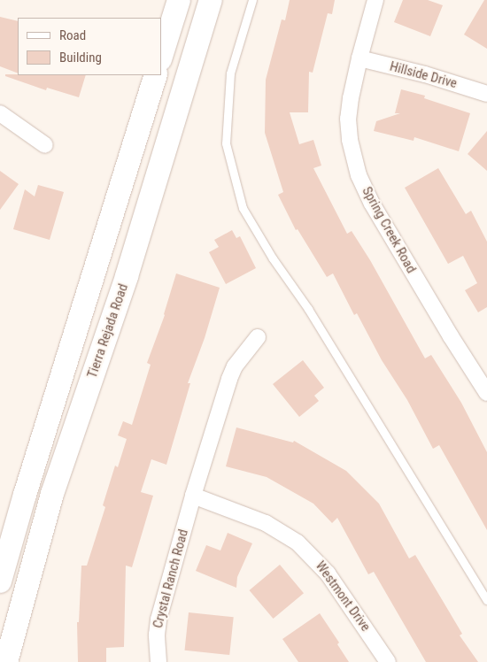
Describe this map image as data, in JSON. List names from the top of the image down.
{
  "streets": {
    "main road": ["Tierra Rejada Road"],
    "street": [
      "Hillside Drive",
      "Spring Creek Road",
      "Crystal Ranch Road",
      "Westmont Drive"
    ]
  },
  "crossings": [
    ["Hillside Drive", "Spring Creek Road"],
    ["Crystal Ranch Road", "Westmont Drive"]
  ],
  "legend": ["Road", "Building"]
}
